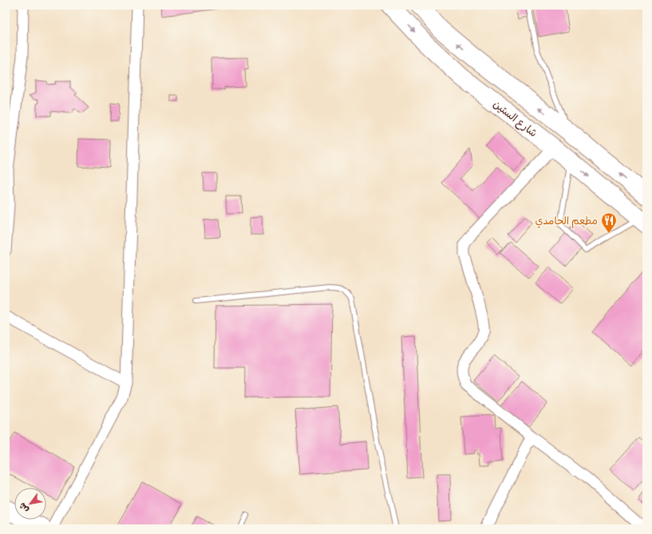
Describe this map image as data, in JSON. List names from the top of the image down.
{
  "streets": {
    "highway": ["شارع الستين"]
  },
  "places": {
    "restaurant": ["مطعم الحامدي"]
  },
  "north": "bottom left"
}
